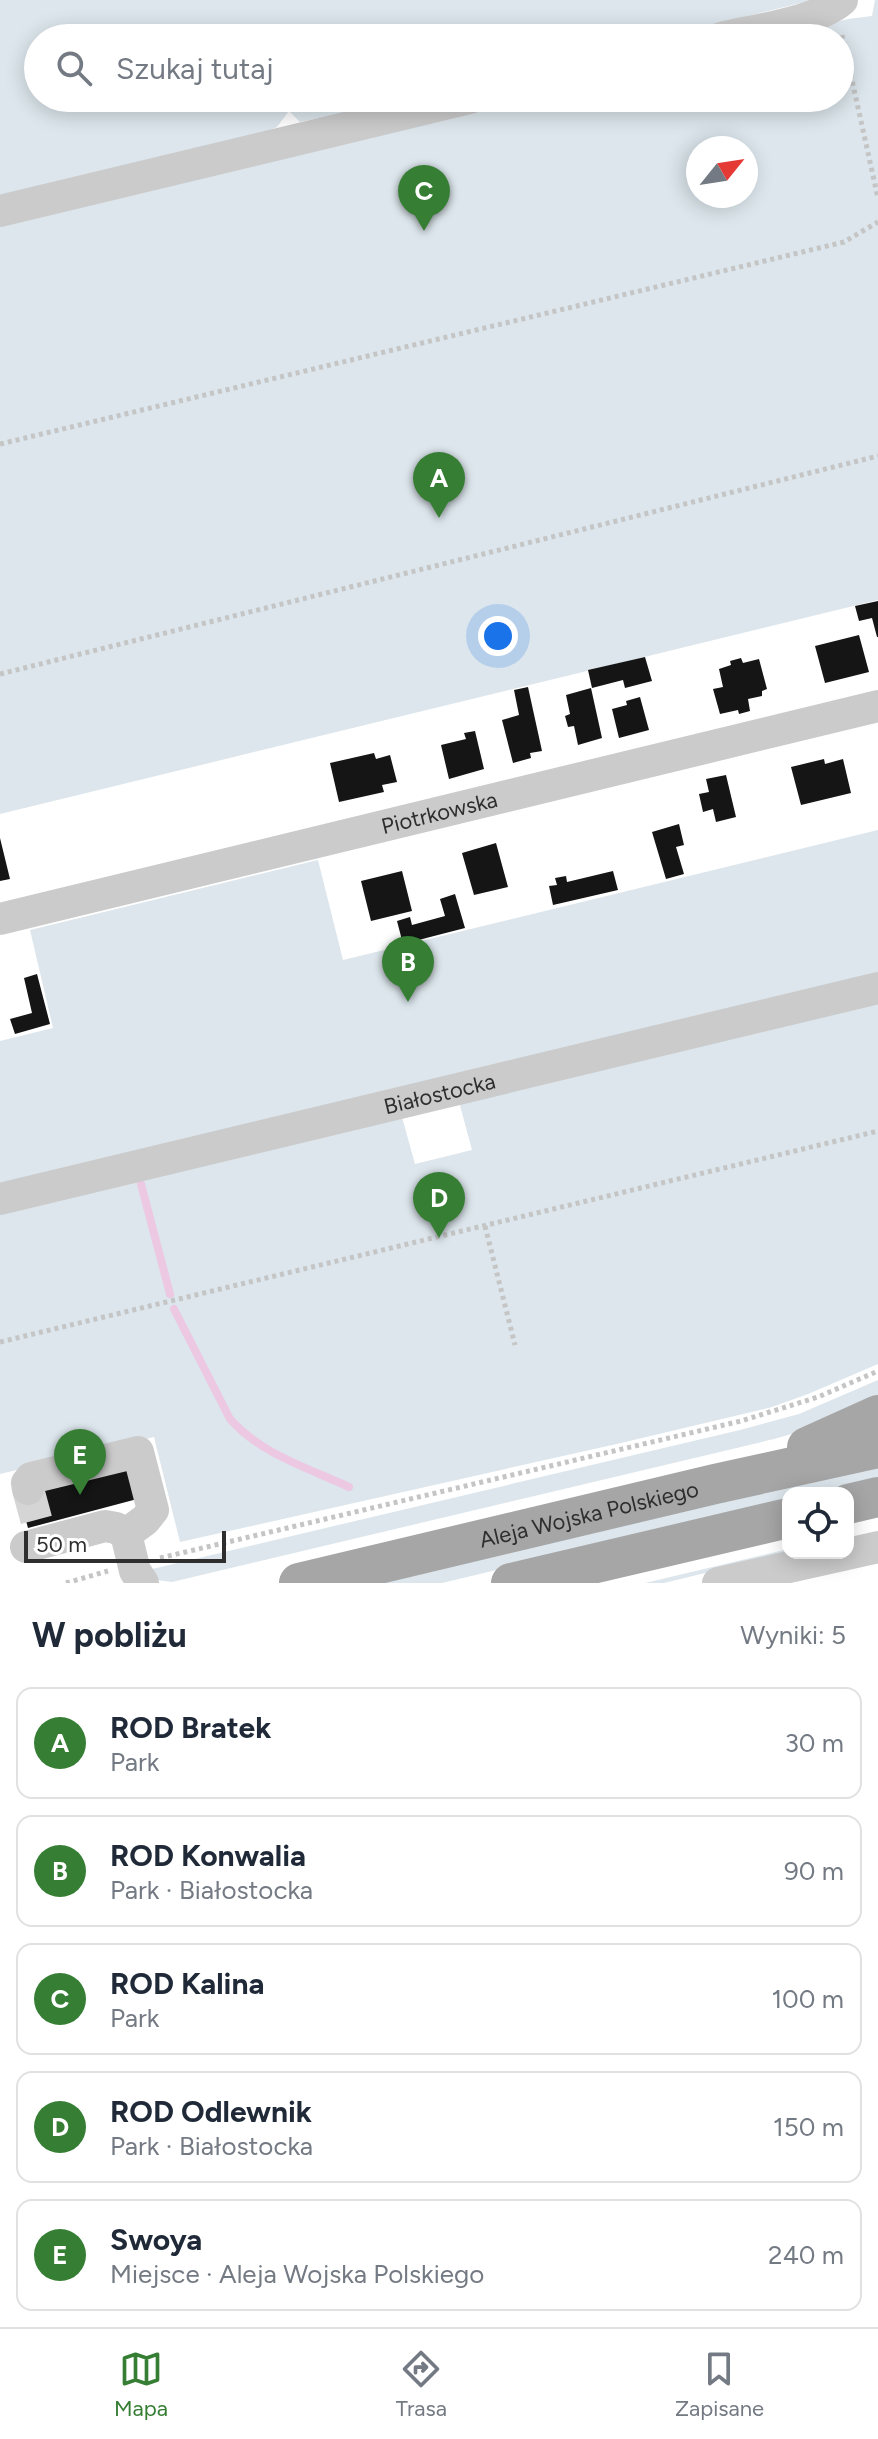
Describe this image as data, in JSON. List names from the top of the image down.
{
  "streets": {
    "main road": ["Aleja Wojska Polskiego"],
    "street": ["Piotrkowska", "Białostocka"]
  },
  "scale_bar": "50 m",
  "north": "top right",
  "page": {
    "search": "Szukaj tutaj",
    "pins": [
      "C",
      "A",
      "B",
      "D",
      "E"
    ],
    "scale": "50 m",
    "heading": ["W pobliżu", "Wyniki: 5"],
    "list": [
      {
        "mark": "A",
        "name": "ROD Bratek",
        "note": "Park",
        "value": "30 m"
      },
      {
        "mark": "B",
        "name": "ROD Konwalia",
        "note": "Park · Białostocka",
        "value": "90 m"
      },
      {
        "mark": "C",
        "name": "ROD Kalina",
        "note": "Park",
        "value": "100 m"
      },
      {
        "mark": "D",
        "name": "ROD Odlewnik",
        "note": "Park · Białostocka",
        "value": "150 m"
      },
      {
        "mark": "E",
        "name": "Swoya",
        "note": "Miejsce · Aleja Wojska Polskiego",
        "value": "240 m"
      }
    ],
    "nav": ["Mapa", "Trasa", "Zapisane"]
  }
}
